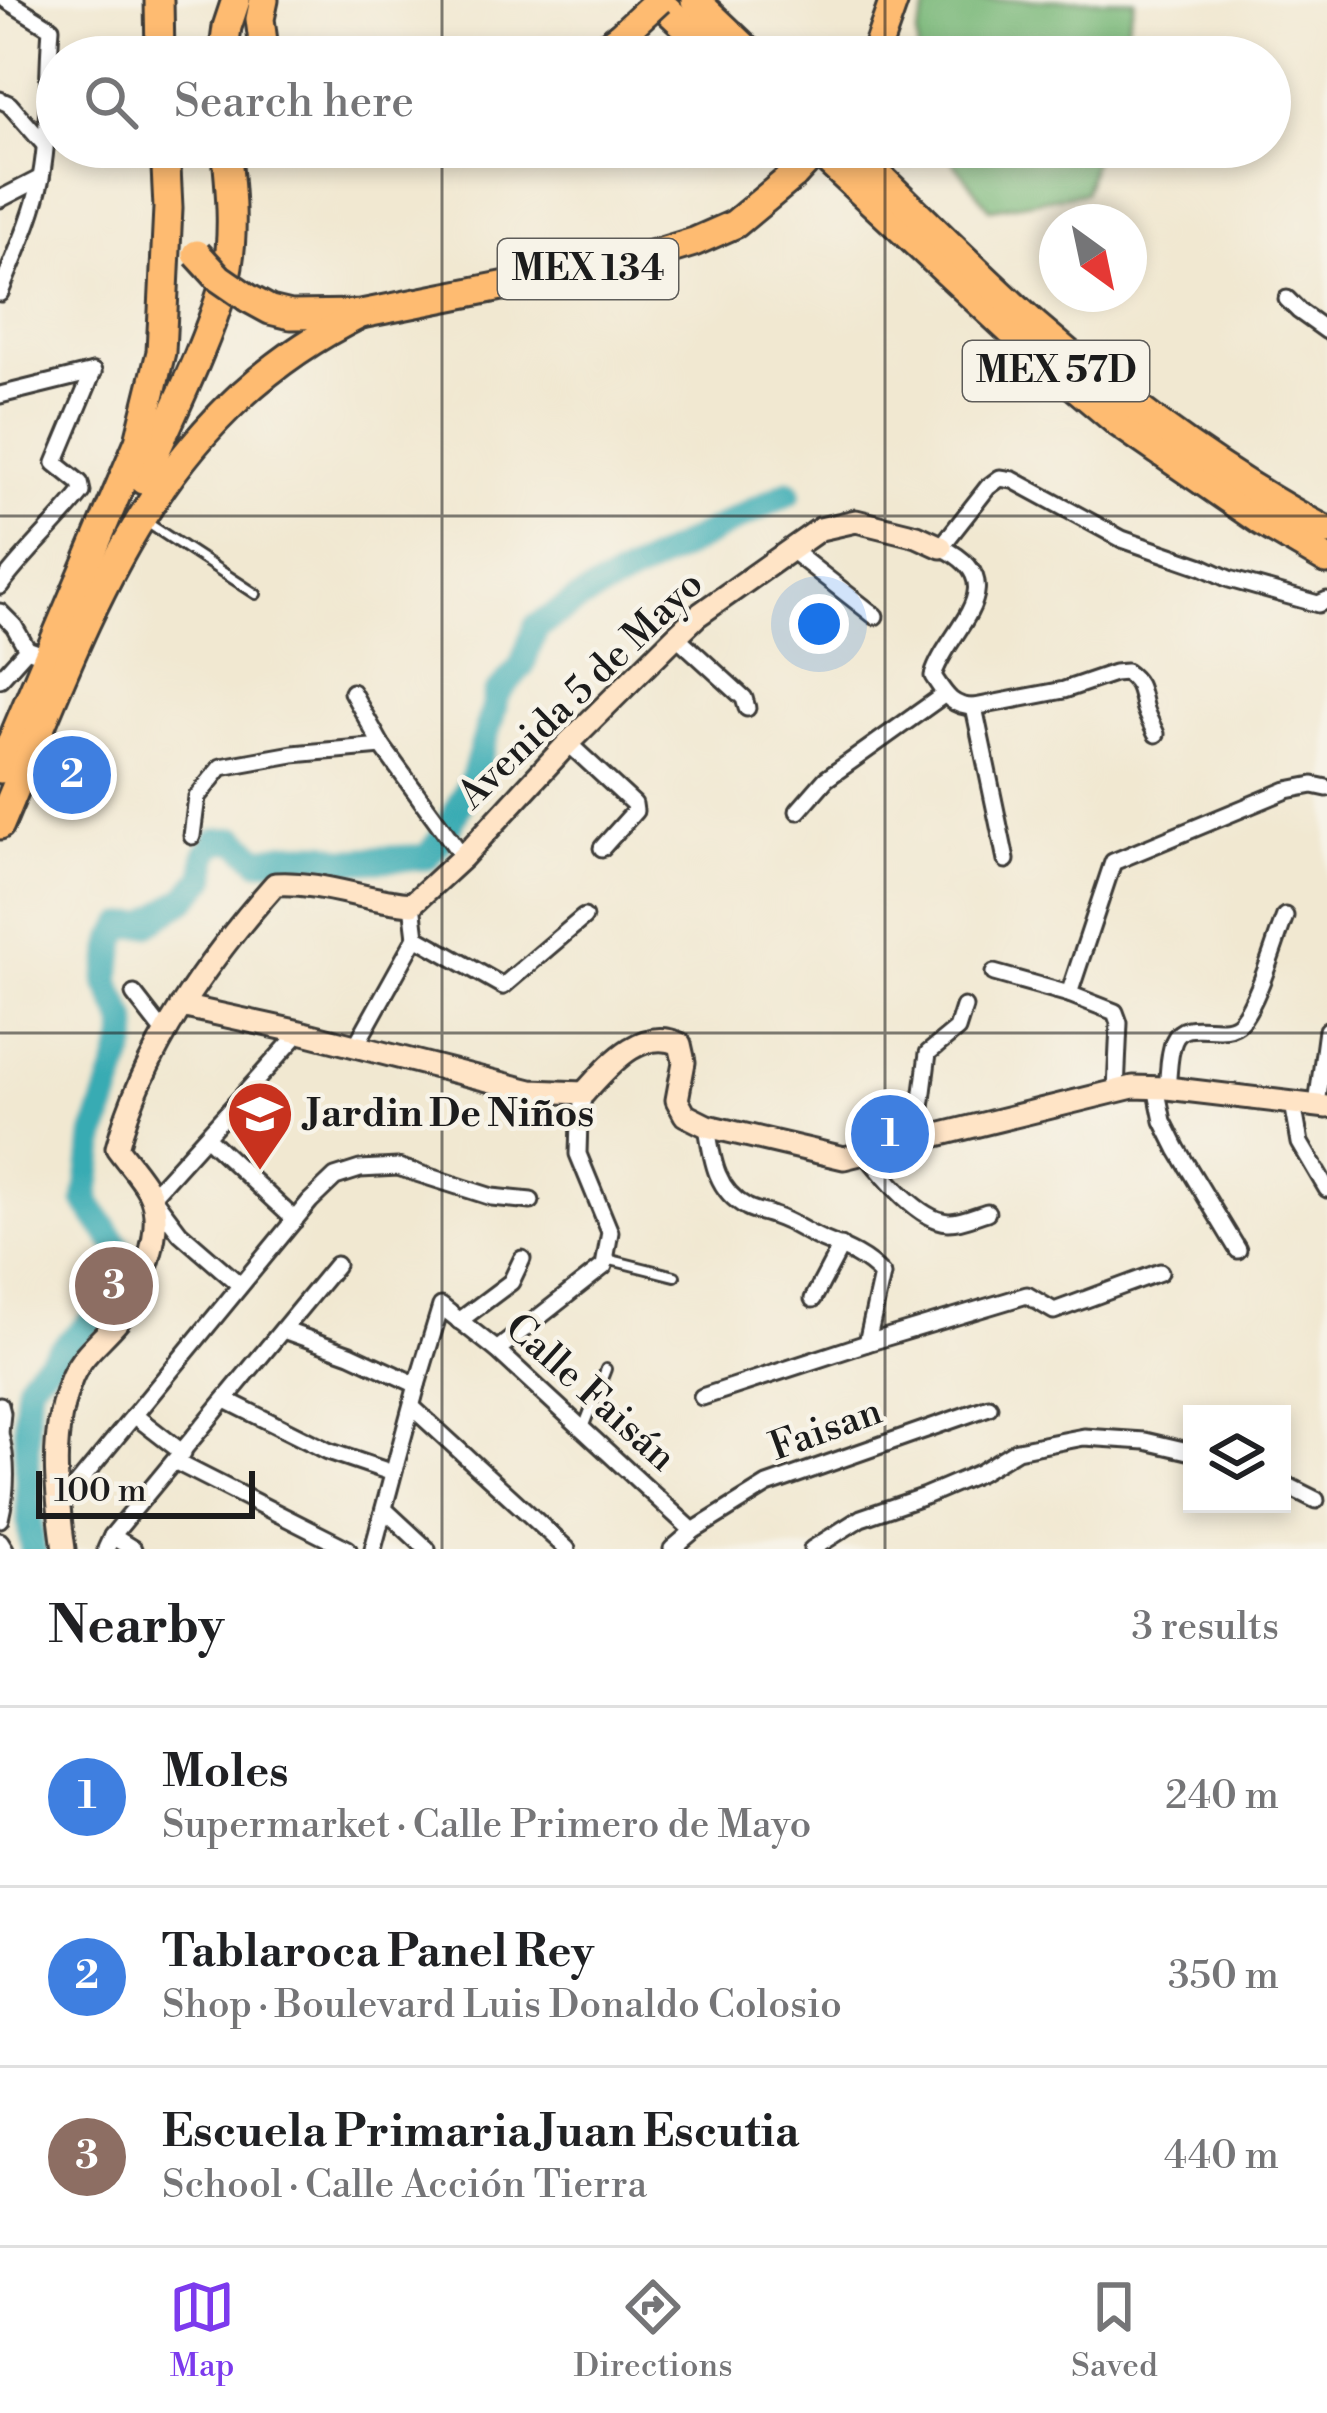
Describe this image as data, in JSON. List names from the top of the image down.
{
  "streets": {
    "highway": ["MEX 134", "MEX 57D"],
    "street": ["Avenida 5 de Mayo", "Calle Faisán", "Faisan"]
  },
  "crossings": [
    ["Calle Faisán", "Faisan"]
  ],
  "places": {
    "school or university": ["Jardin De Niños"]
  },
  "scale_bar": "100 m",
  "north": "bottom right",
  "page": {
    "search": "Search here",
    "pins": ["2", "1", "3"],
    "scale": "100 m",
    "heading": ["Nearby", "3 results"],
    "list": [
      {
        "mark": "1",
        "name": "Moles",
        "note": "Supermarket · Calle Primero de Mayo",
        "value": "240 m"
      },
      {
        "mark": "2",
        "name": "Tablaroca Panel Rey",
        "note": "Shop · Boulevard Luis Donaldo Colosio",
        "value": "350 m"
      },
      {
        "mark": "3",
        "name": "Escuela Primaria Juan Escutia",
        "note": "School · Calle Acción Tierra",
        "value": "440 m"
      }
    ],
    "nav": ["Map", "Directions", "Saved"]
  }
}
